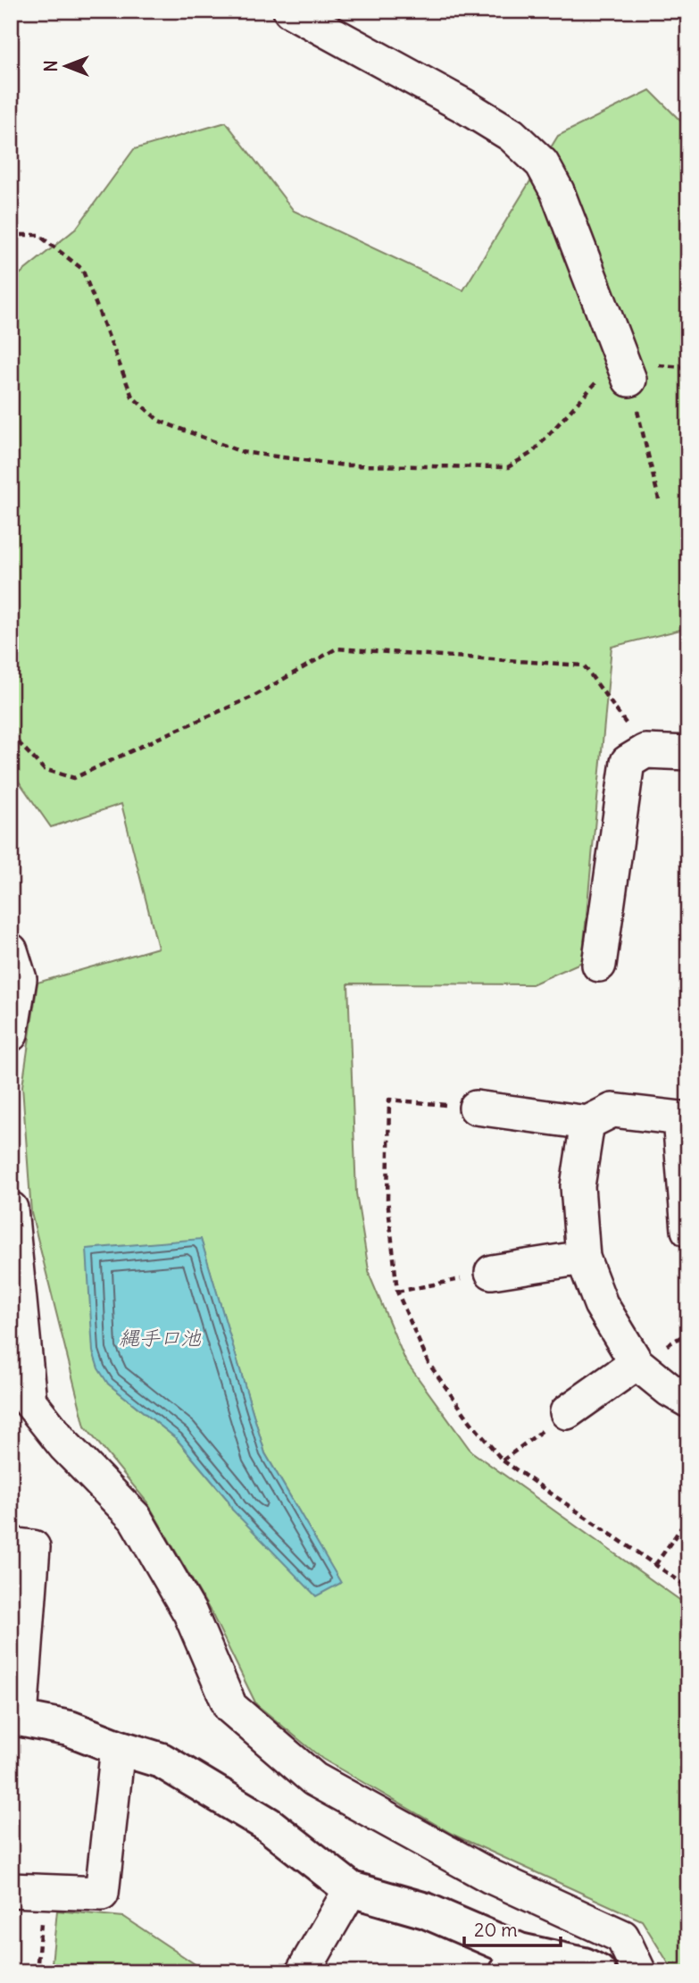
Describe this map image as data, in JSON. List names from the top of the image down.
{
  "water": ["縄手口池"],
  "scale_bar": "20 m",
  "north": "left"
}
